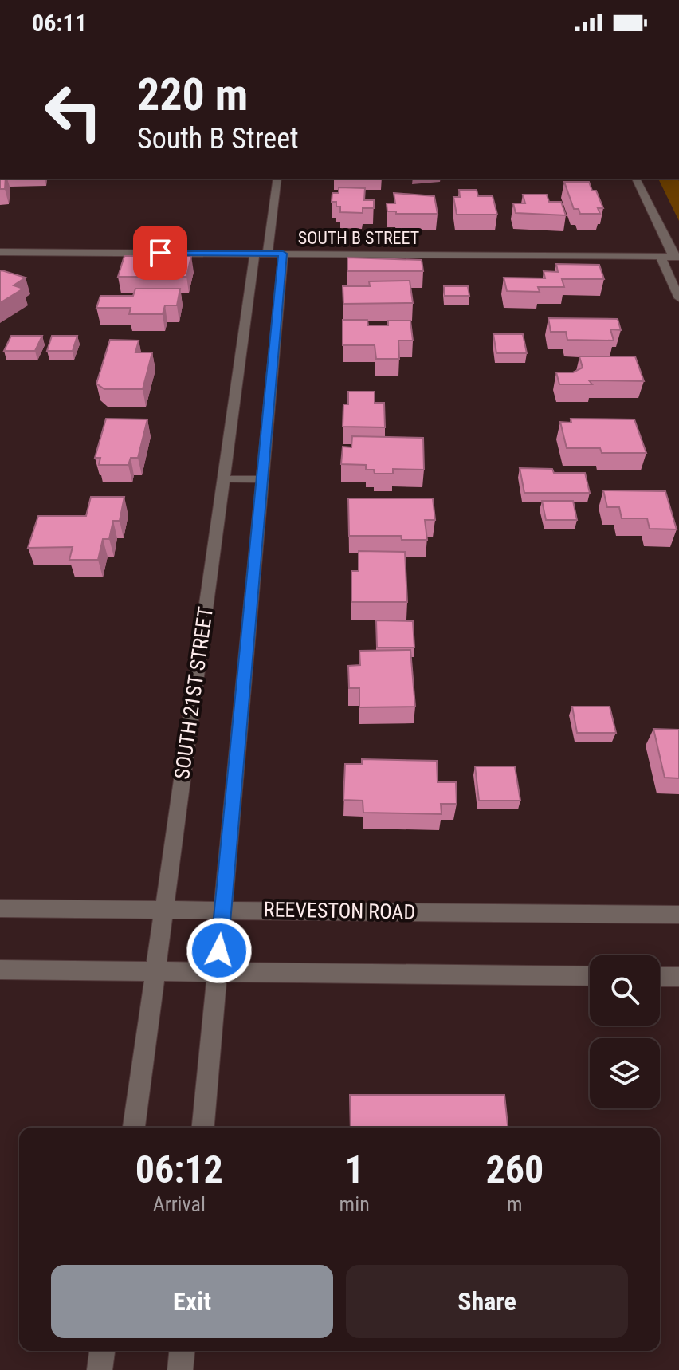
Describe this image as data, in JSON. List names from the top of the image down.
{
  "streets": {
    "street": ["SOUTH B STREET", "SOUTH 21ST STREET", "REEVESTON ROAD"]
  },
  "crossings": [
    ["SOUTH B STREET", "SOUTH 21ST STREET"],
    ["SOUTH 21ST STREET", "REEVESTON ROAD"]
  ],
  "page": {
    "status": "06:11",
    "turn": ["220 m", "South B Street"],
    "eta": [
      "06:12",
      "Arrival",
      "1",
      "min",
      "260",
      "m"
    ],
    "buttons": ["Exit", "Share"]
  }
}
